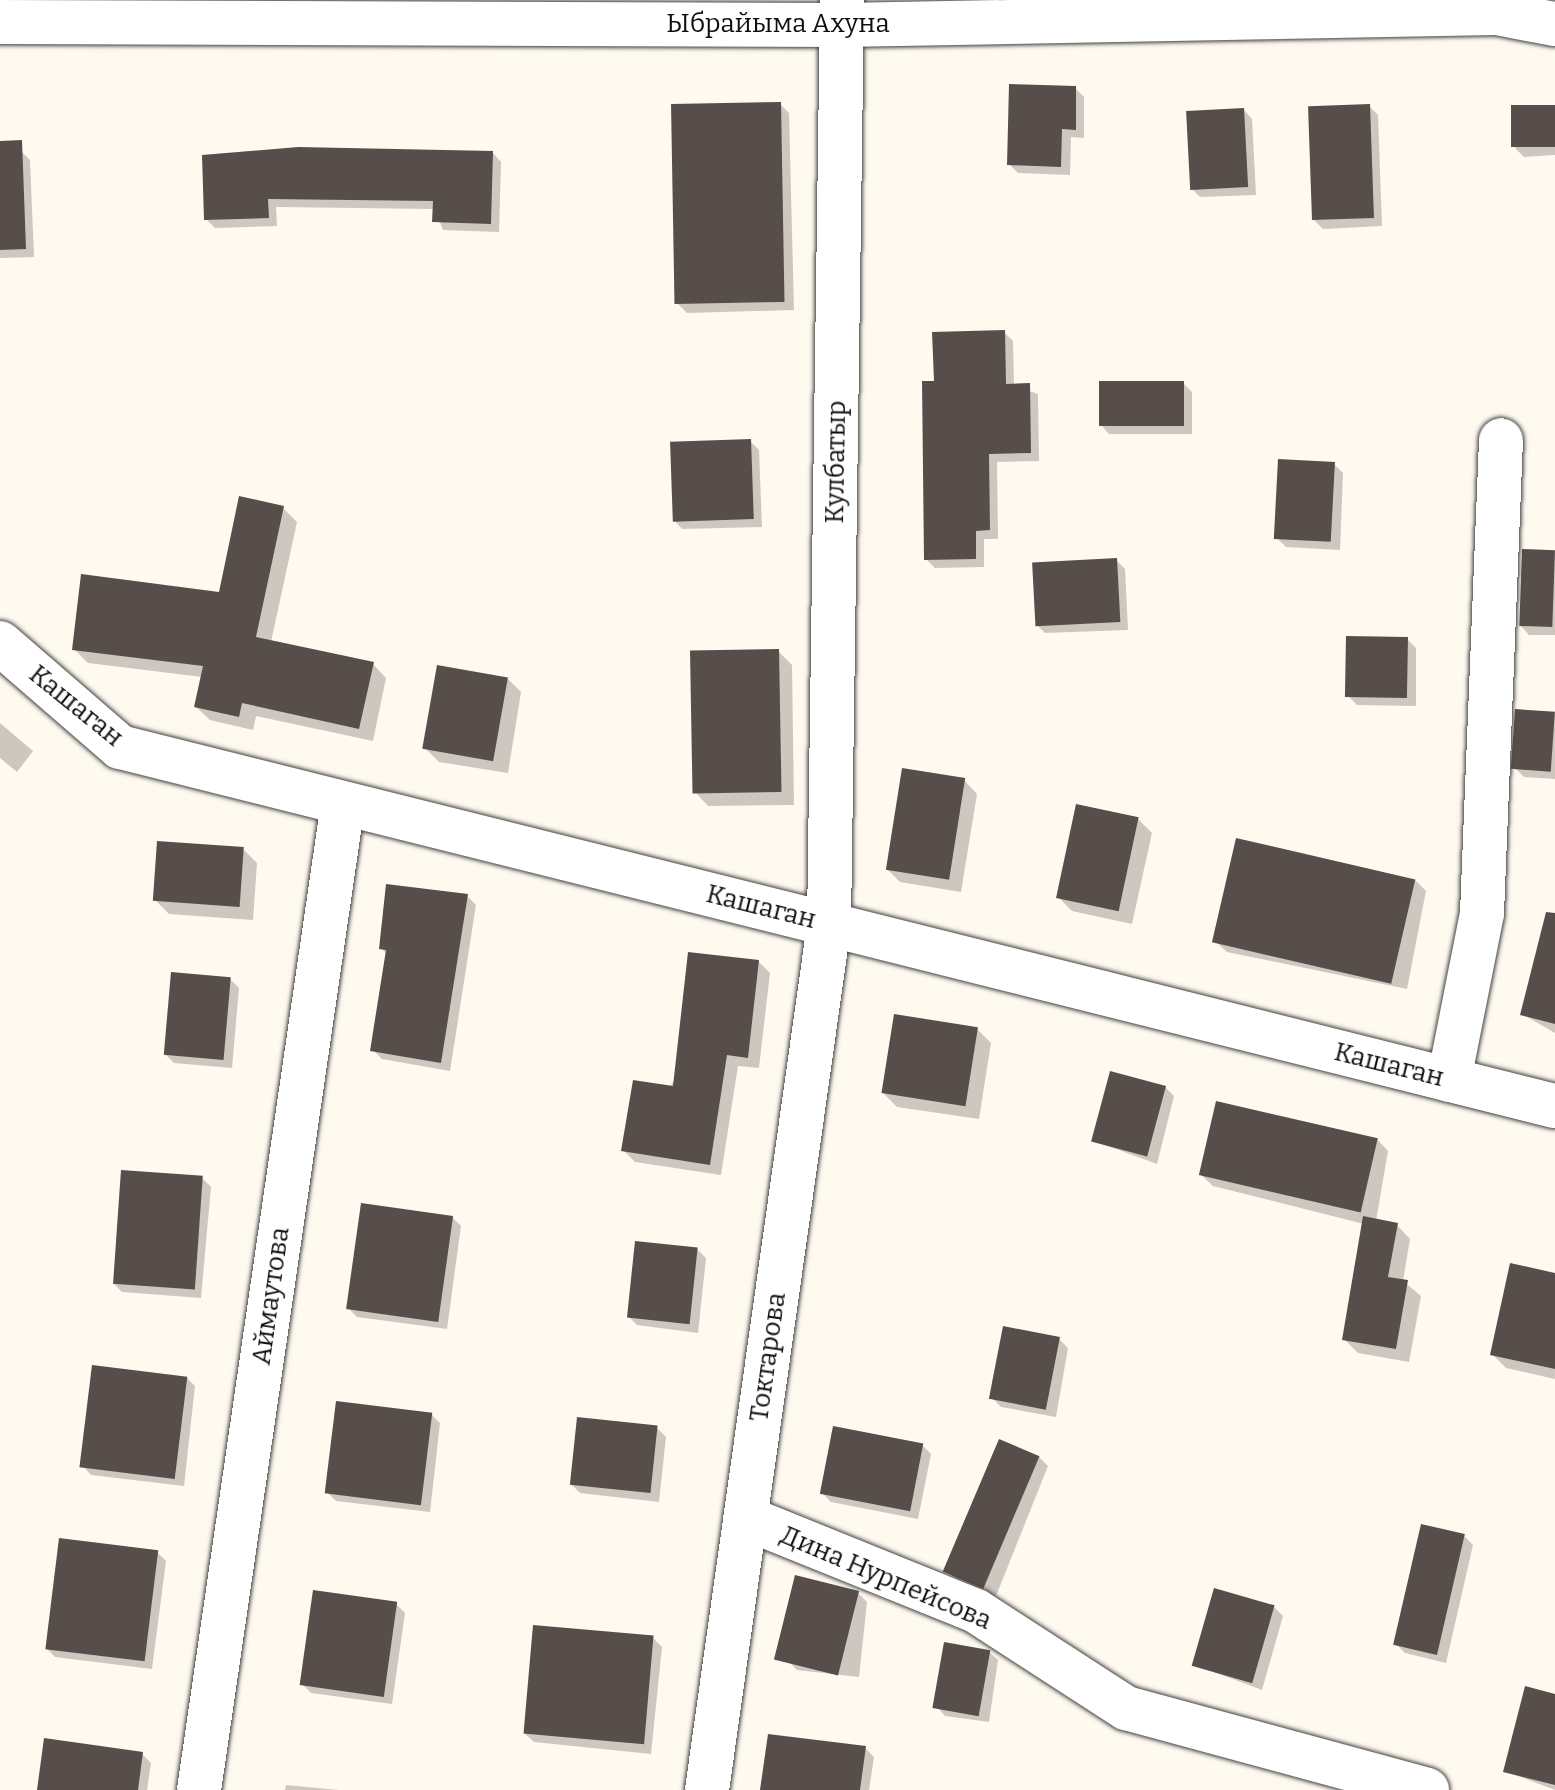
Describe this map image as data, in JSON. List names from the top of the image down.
{
  "streets": {
    "street": [
      "Ыбрайыма Ахуна",
      "Кулбатыр",
      "Кашаган",
      "Аймаутова",
      "Токтарова",
      "Дина Нурпейсова"
    ]
  },
  "crossings": [
    ["Ыбрайыма Ахуна", "Кулбатыр"],
    ["Кулбатыр", "Кашаган"],
    ["Кулбатыр", "Токтарова"],
    ["Кашаган", "Аймаутова"],
    ["Кашаган", "Токтарова"],
    ["Токтарова", "Дина Нурпейсова"]
  ]
}
